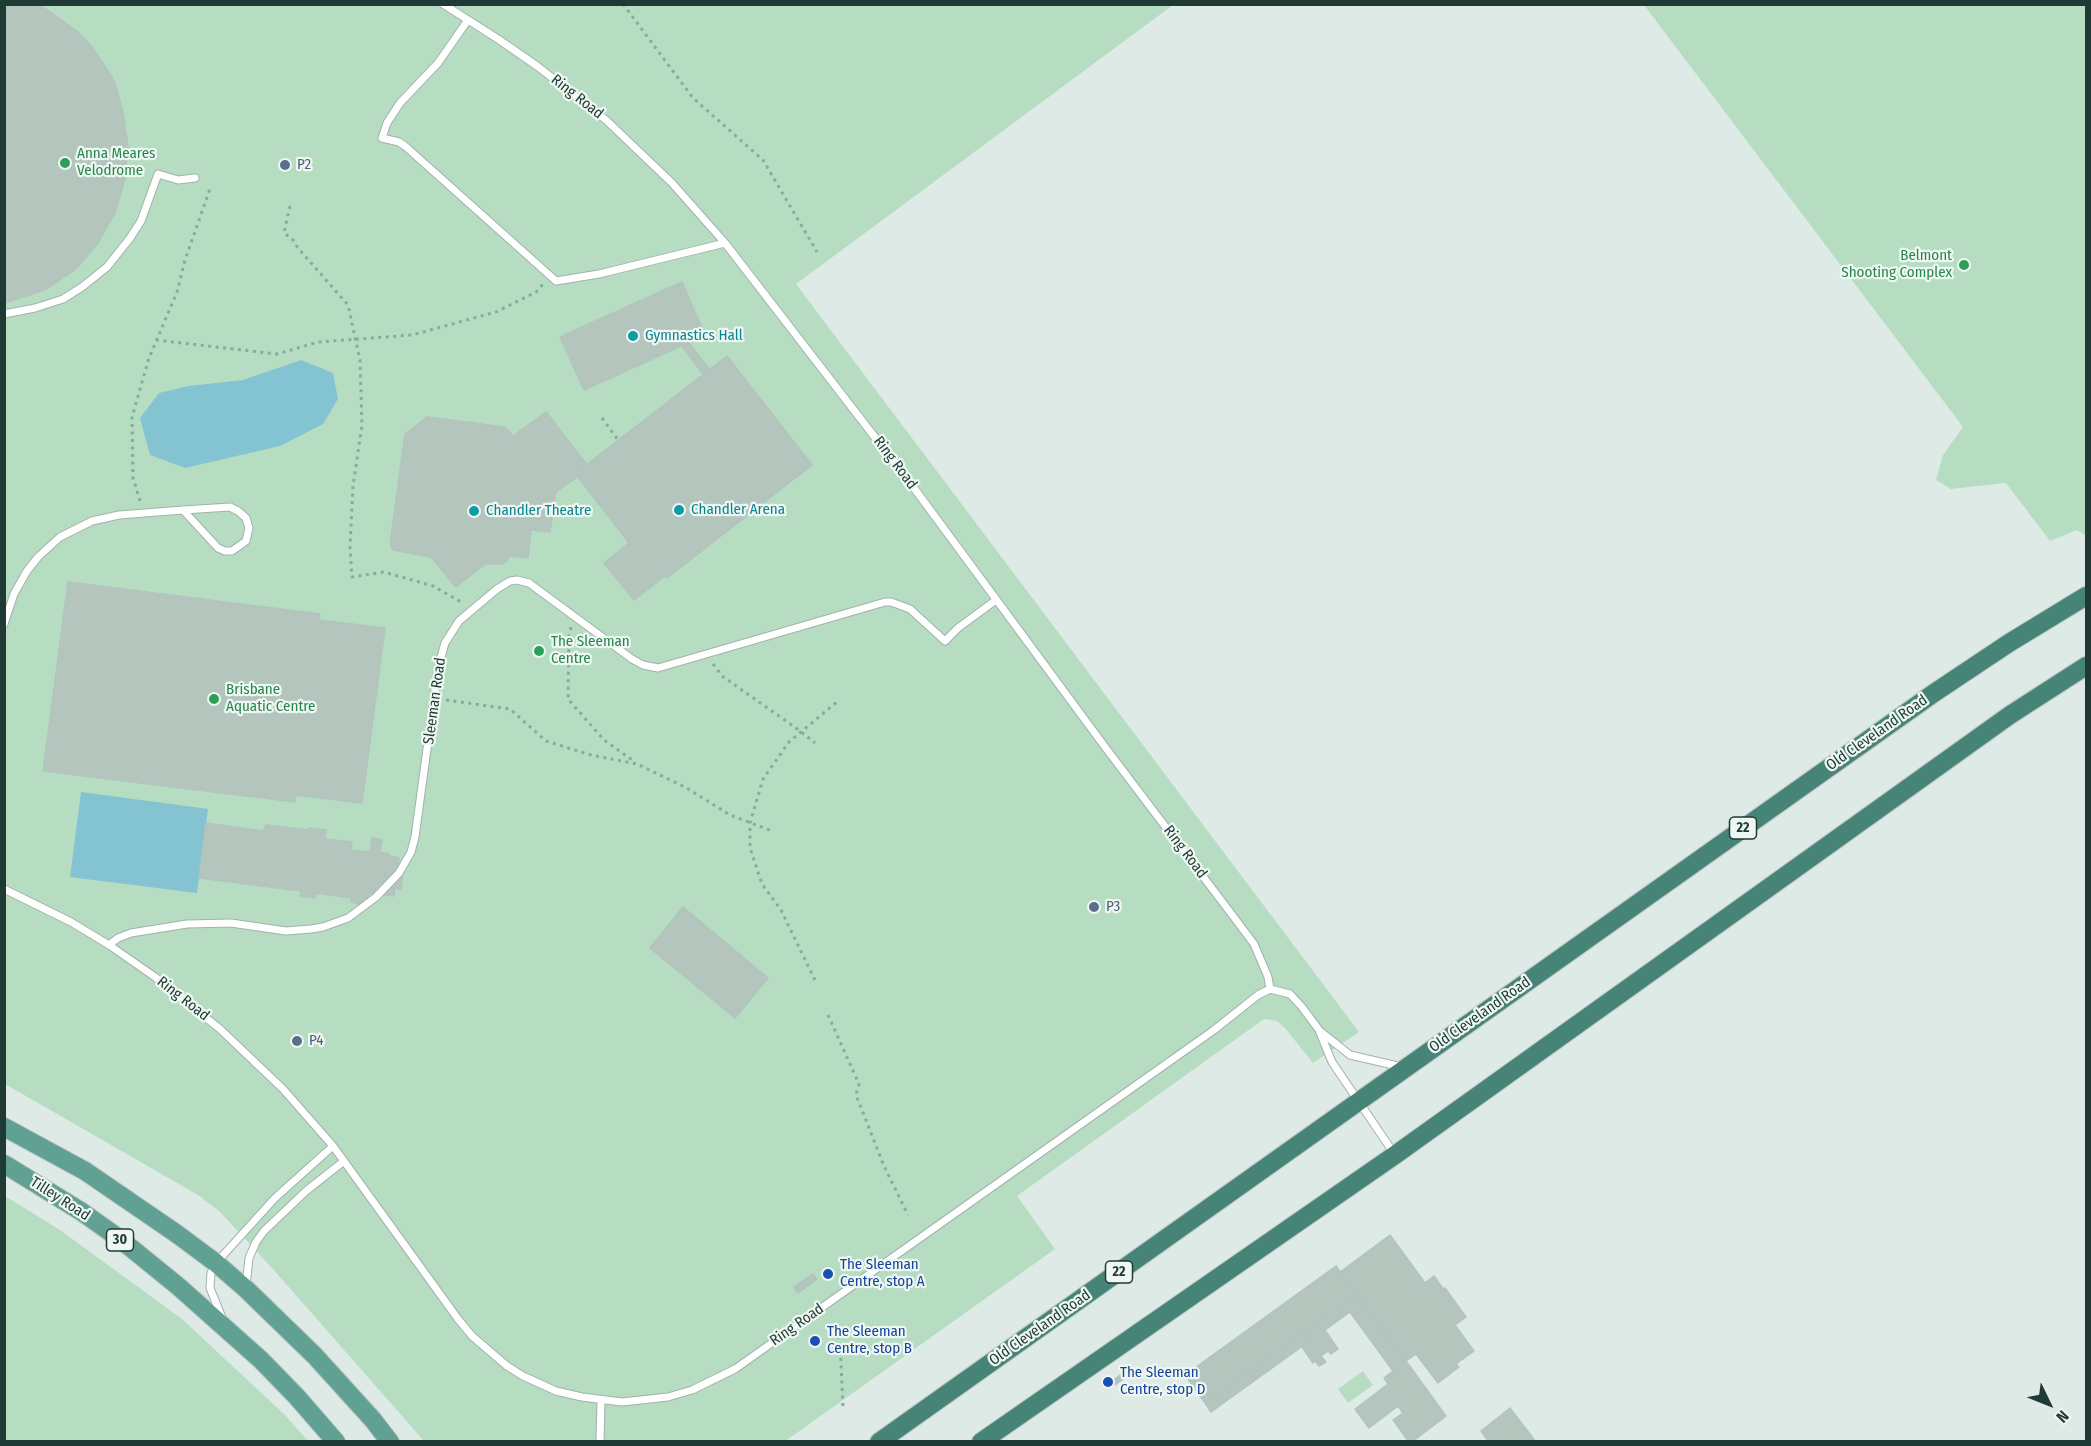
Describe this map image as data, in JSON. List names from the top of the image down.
{
  "streets": {
    "highway": ["Old Cleveland Road", "22"],
    "main road": ["Tilley Road", "30"],
    "lane": ["Ring Road", "Sleeman Road"]
  },
  "crossings": [
    ["Ring Road", "Sleeman Road"],
    ["Tilley Road", "30"]
  ],
  "places": [
    "Anna Meares Velodrome",
    "P2",
    "Belmont Shooting Complex",
    "Gymnastics Hall",
    "Chandler Arena",
    "Chandler Theatre",
    "The Sleeman Centre",
    "Brisbane Aquatic Centre",
    "P3",
    "P4",
    "The Sleeman Centre, stop A",
    "The Sleeman Centre, stop B",
    "The Sleeman Centre, stop D"
  ],
  "north": "bottom right"
}
